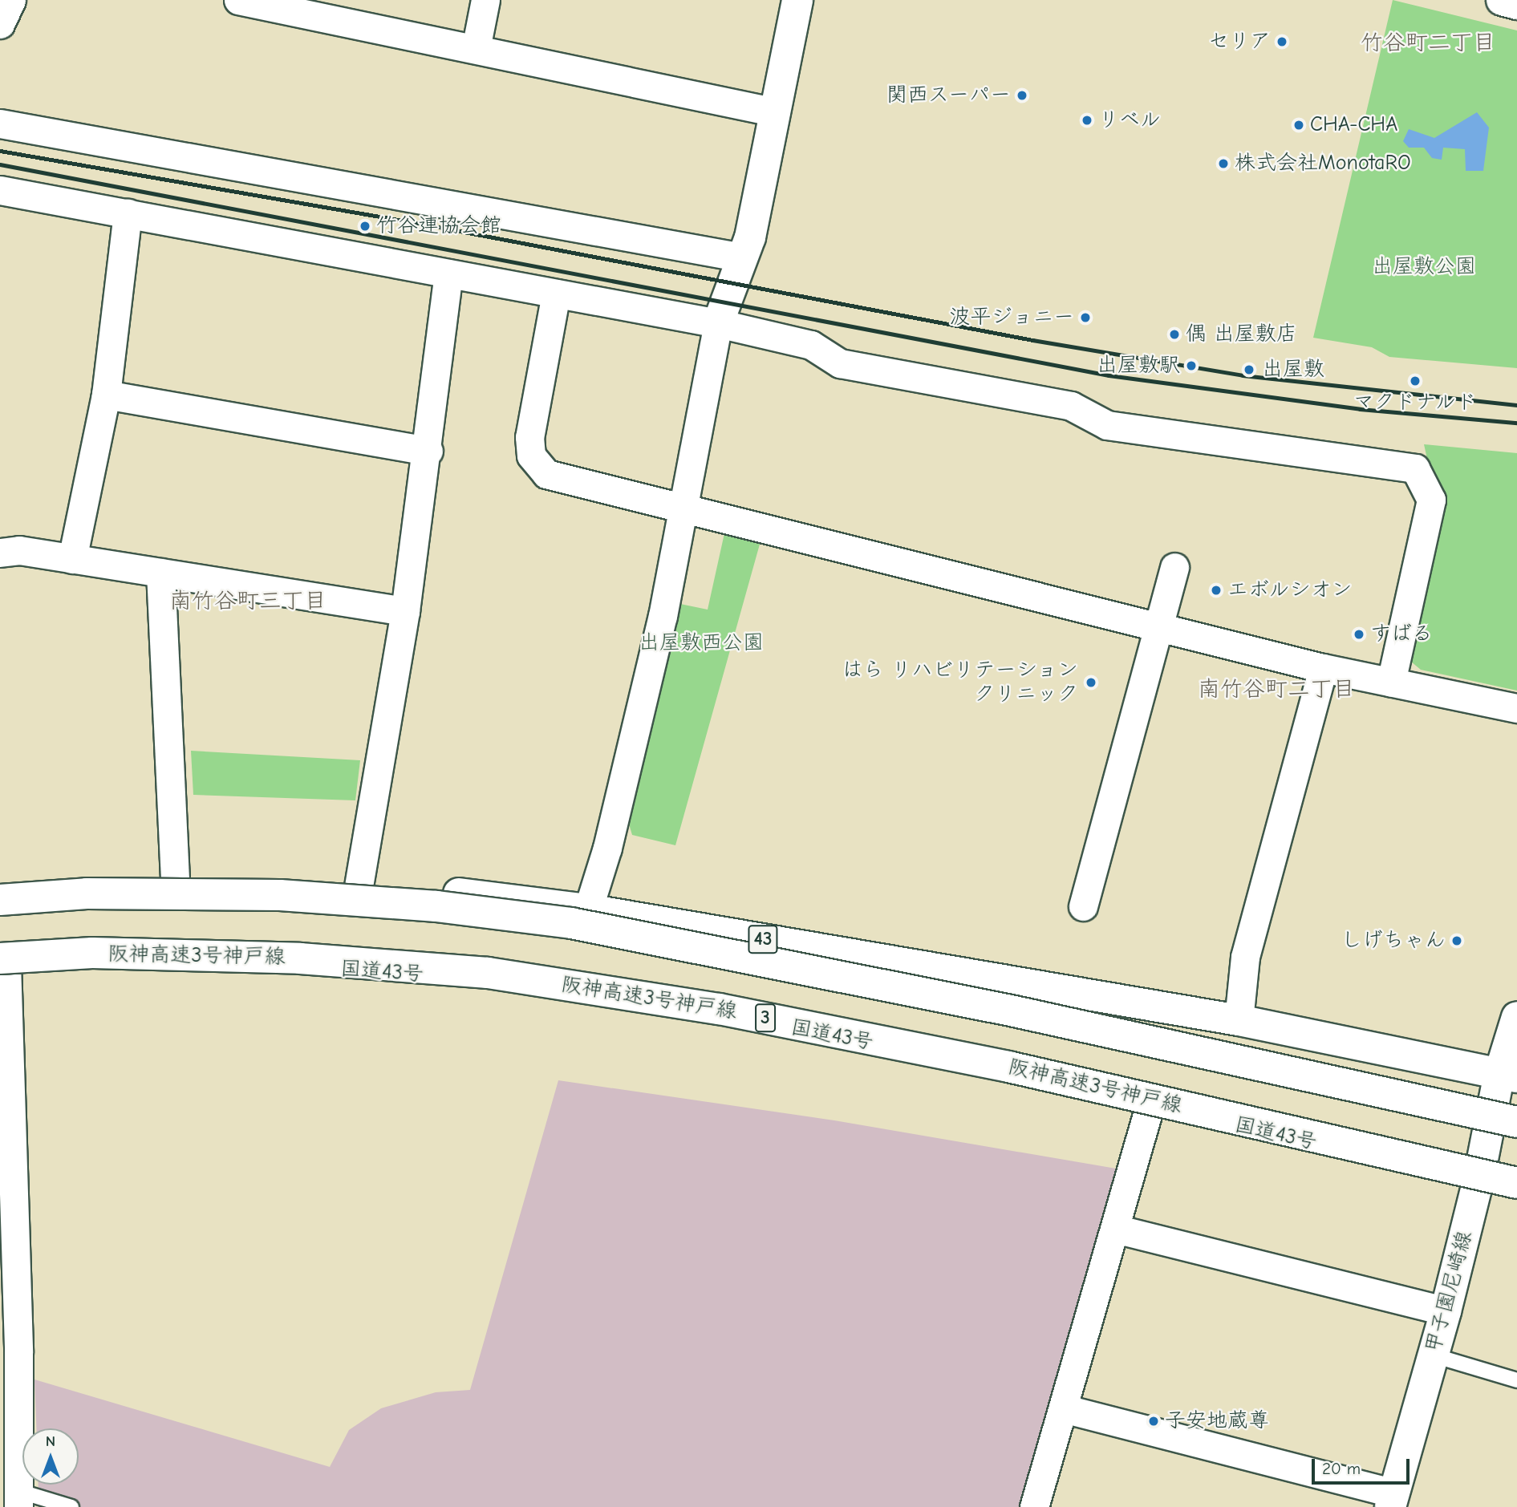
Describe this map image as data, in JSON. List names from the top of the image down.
{
  "streets": {
    "main road": [
      "43",
      "阪神高速3号神戸線",
      "国道43号",
      "3",
      "甲子園尼崎線"
    ]
  },
  "crossings": [
    ["43", "甲子園尼崎線"],
    ["阪神高速3号神戸線", "国道43号"],
    ["国道43号", "甲子園尼崎線"]
  ],
  "districts": ["竹谷町二丁目", "南竹谷町三丁目", "南竹谷町二丁目"],
  "parks": ["出屋敷公園", "出屋敷西公園"],
  "places": [
    "セリア",
    "関西スーパー",
    "リベル",
    "CHA-CHA",
    "株式会社MonotaRO",
    "竹谷連協会館",
    "波平ジョニー",
    "偶 出屋敷店",
    "出屋敷駅",
    "出屋敷",
    "マクドナルド",
    "エボルシオン",
    "すばる",
    "はら リハビリテーション クリニック",
    "しげちゃん",
    "子安地蔵尊"
  ],
  "scale_bar": "20 m",
  "north": "top"
}
